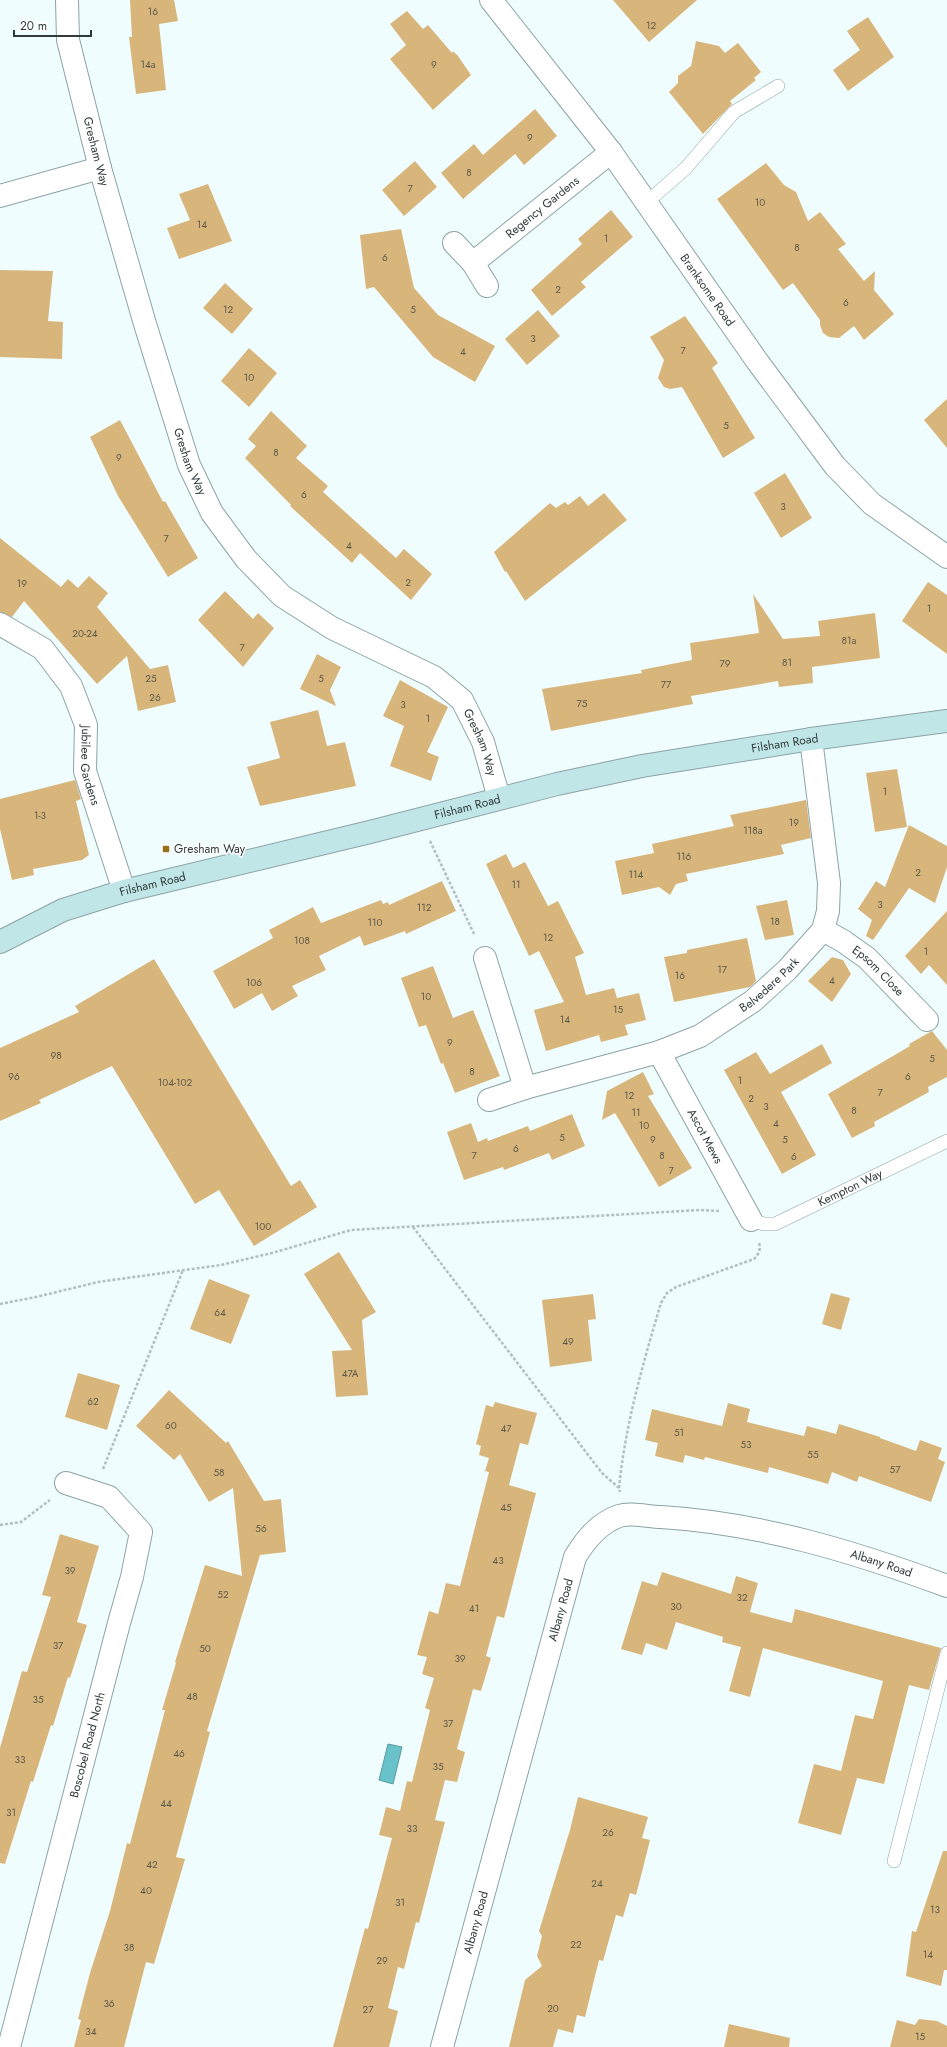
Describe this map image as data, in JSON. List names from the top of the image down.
{
  "streets": {
    "street": [
      "Gresham Way",
      "Regency Gardens",
      "Branksome Road",
      "Filsham Road",
      "Jubilee Gardens",
      "Epsom Close",
      "Belvedere Park",
      "Ascot Mews",
      "Albany Road",
      "Boscobel Road North"
    ],
    "lane": ["Kempton Way"]
  },
  "crossings": [
    ["Gresham Way", "Filsham Road"],
    ["Regency Gardens", "Branksome Road"],
    ["Filsham Road", "Jubilee Gardens"],
    ["Filsham Road", "Belvedere Park"],
    ["Epsom Close", "Belvedere Park"],
    ["Belvedere Park", "Ascot Mews"],
    ["Ascot Mews", "Kempton Way"]
  ],
  "places": {
    "transit": ["Gresham Way"]
  },
  "house_numbers": [
    "16",
    "12",
    "14a",
    "9",
    "9",
    "8",
    "7",
    "10",
    "14",
    "1",
    "8",
    "6",
    "2",
    "6",
    "12",
    "5",
    "3",
    "7",
    "4",
    "10",
    "5",
    "8",
    "9",
    "6",
    "3",
    "7",
    "4",
    "2",
    "19",
    "1",
    "20-24",
    "81a",
    "7",
    "81",
    "79",
    "25",
    "5",
    "77",
    "26",
    "75",
    "3",
    "1",
    "1",
    "1-3",
    "19",
    "118a",
    "116",
    "2",
    "114",
    "11",
    "3",
    "112",
    "18",
    "110",
    "12",
    "108",
    "1",
    "17",
    "16",
    "4",
    "106",
    "10",
    "15",
    "14",
    "9",
    "98",
    "5",
    "8",
    "96",
    "6",
    "1",
    "104-102",
    "7",
    "12",
    "2",
    "3",
    "8",
    "11",
    "4",
    "10",
    "5",
    "9",
    "5",
    "6",
    "7",
    "8",
    "6",
    "7",
    "100",
    "64",
    "49",
    "47A",
    "62",
    "60",
    "47",
    "51",
    "53",
    "55",
    "57",
    "58",
    "45",
    "56",
    "43",
    "39",
    "52",
    "32",
    "30",
    "41",
    "37",
    "50",
    "39",
    "48",
    "35",
    "37",
    "46",
    "33",
    "35",
    "44",
    "31",
    "33",
    "26",
    "42",
    "24",
    "40",
    "31",
    "13",
    "22",
    "38",
    "14",
    "29",
    "36",
    "20",
    "27",
    "34",
    "15"
  ],
  "scale_bar": "20 m"
}
